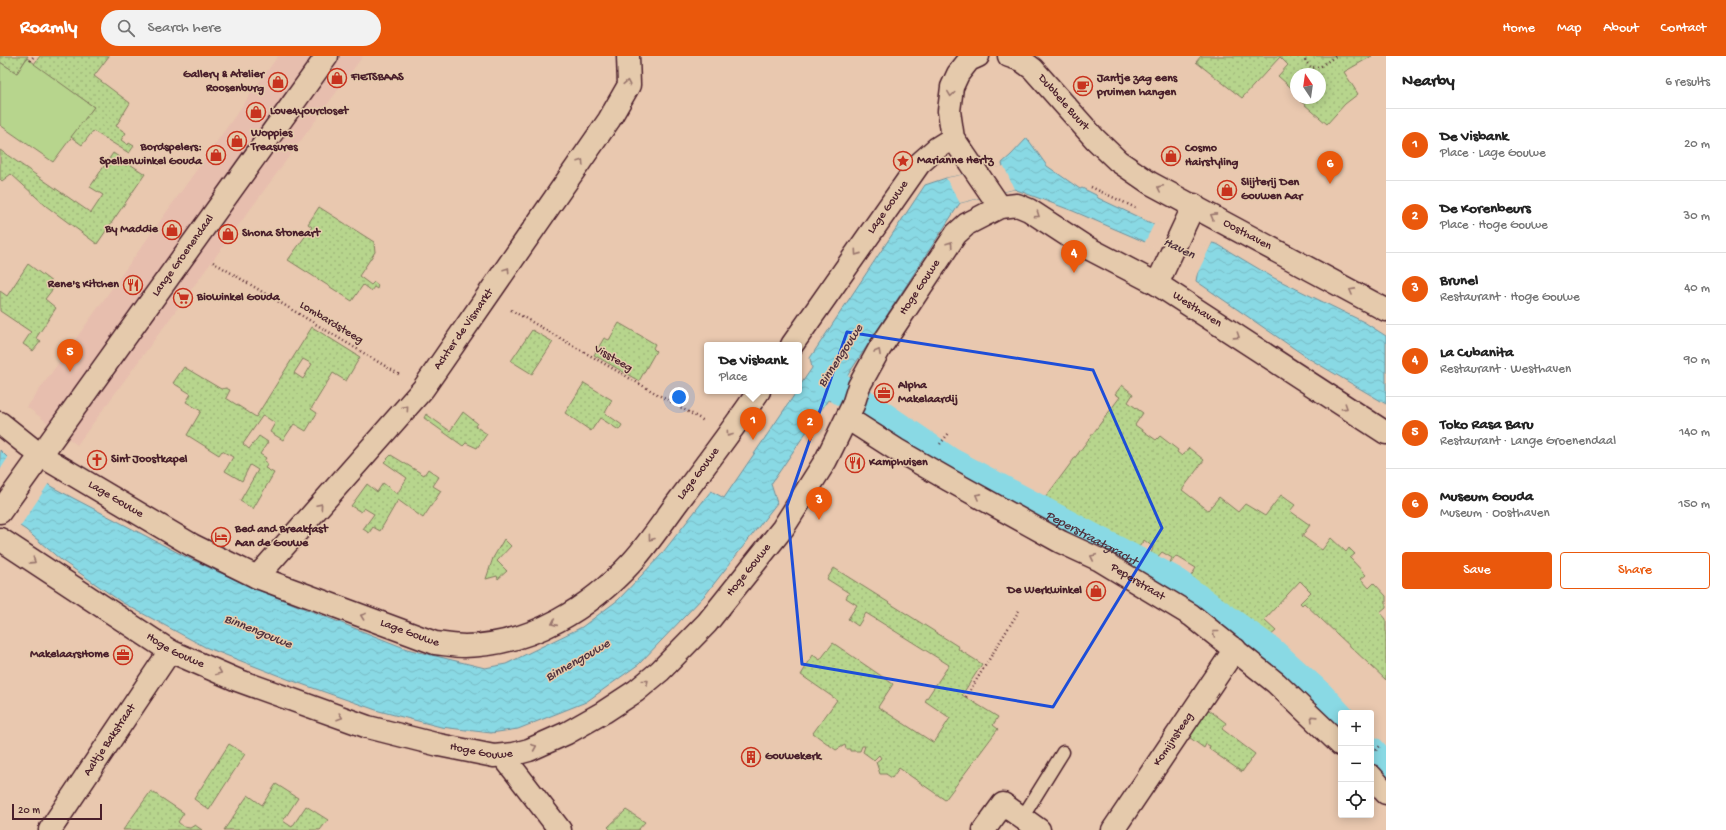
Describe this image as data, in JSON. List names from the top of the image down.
{
  "streets": {
    "street": [
      "Dubbele Buurt",
      "Lage Gouwe",
      "Oosthaven",
      "Lange Groenendaal",
      "Hoge Gouwe",
      "Westhaven",
      "Achter de Vismarkt",
      "Peperstraat",
      "Komijnsteeg",
      "Aaltje Bakstraat"
    ],
    "path": ["Lombardsteeg", "Vissteeg"]
  },
  "crossings": [
    ["Dubbele Buurt", "Oosthaven"],
    ["Lage Gouwe", "Lange Groenendaal"],
    ["Lage Gouwe", "Achter de Vismarkt"],
    ["Lage Gouwe", "Vissteeg"],
    ["Lange Groenendaal", "Lombardsteeg"],
    ["Hoge Gouwe", "Westhaven"],
    ["Hoge Gouwe", "Peperstraat"],
    ["Hoge Gouwe", "Aaltje Bakstraat"],
    ["Lombardsteeg", "Achter de Vismarkt"],
    ["Achter de Vismarkt", "Vissteeg"],
    ["Peperstraat", "Komijnsteeg"]
  ],
  "one_way": [
    "Lage Gouwe",
    "Oosthaven",
    "Westhaven",
    "Achter de Vismarkt",
    "Peperstraat"
  ],
  "water": ["Haven", "Binnengouwe", "Peperstraatgracht"],
  "places": {
    "shop": [
      "FIETSBAAS",
      "Gallery & Atelier Roosenburg",
      "Love4yourcloset",
      "Woppies Treasures",
      "Bordspelers: Spellenwinkel Gouda",
      "Cosmo Hairstyling",
      "Slijterij Den Gouwen Aar",
      "By Maddie",
      "Shona Stoneart",
      "De Werkwinkel"
    ],
    "cafe": ["Jantje zag eens pruimen hangen"],
    "place": ["Marianne Hertz"],
    "restaurant": ["Rene's Kitchen", "Kamphuisen"],
    "supermarket": ["Biowinkel Gouda"],
    "office": ["Alpha Makelaardij", "MakelaarsHome"],
    "church": ["Sint Joostkapel"],
    "hotel": ["Bed and Breakfast Aan de Gouwe"],
    "building": ["Gouwekerk"]
  },
  "scale_bar": "20 m",
  "north": "top",
  "page": {
    "header": "Roamly",
    "search": "Search here",
    "nav": [
      "Home",
      "Map",
      "About",
      "Contact"
    ],
    "heading": ["Nearby", "6 results"],
    "list": [
      {
        "mark": "1",
        "name": "De Visbank",
        "note": "Place · Lage Gouwe",
        "value": "20 m"
      },
      {
        "mark": "2",
        "name": "De Korenbeurs",
        "note": "Place · Hoge Gouwe",
        "value": "30 m"
      },
      {
        "mark": "3",
        "name": "Brunel",
        "note": "Restaurant · Hoge Gouwe",
        "value": "40 m"
      },
      {
        "mark": "4",
        "name": "La Cubanita",
        "note": "Restaurant · Westhaven",
        "value": "90 m"
      },
      {
        "mark": "5",
        "name": "Toko Rasa Baru",
        "note": "Restaurant · Lange Groenendaal",
        "value": "140 m"
      },
      {
        "mark": "6",
        "name": "Museum Gouda",
        "note": "Museum · Oosthaven",
        "value": "150 m"
      }
    ],
    "pins": [
      "6",
      "4",
      "5",
      "1",
      "2",
      "3"
    ],
    "popup": ["De Visbank", "Place"],
    "buttons": ["Save", "Share"],
    "map_buttons": ["+", "−"],
    "scale": "20 m"
  }
}
